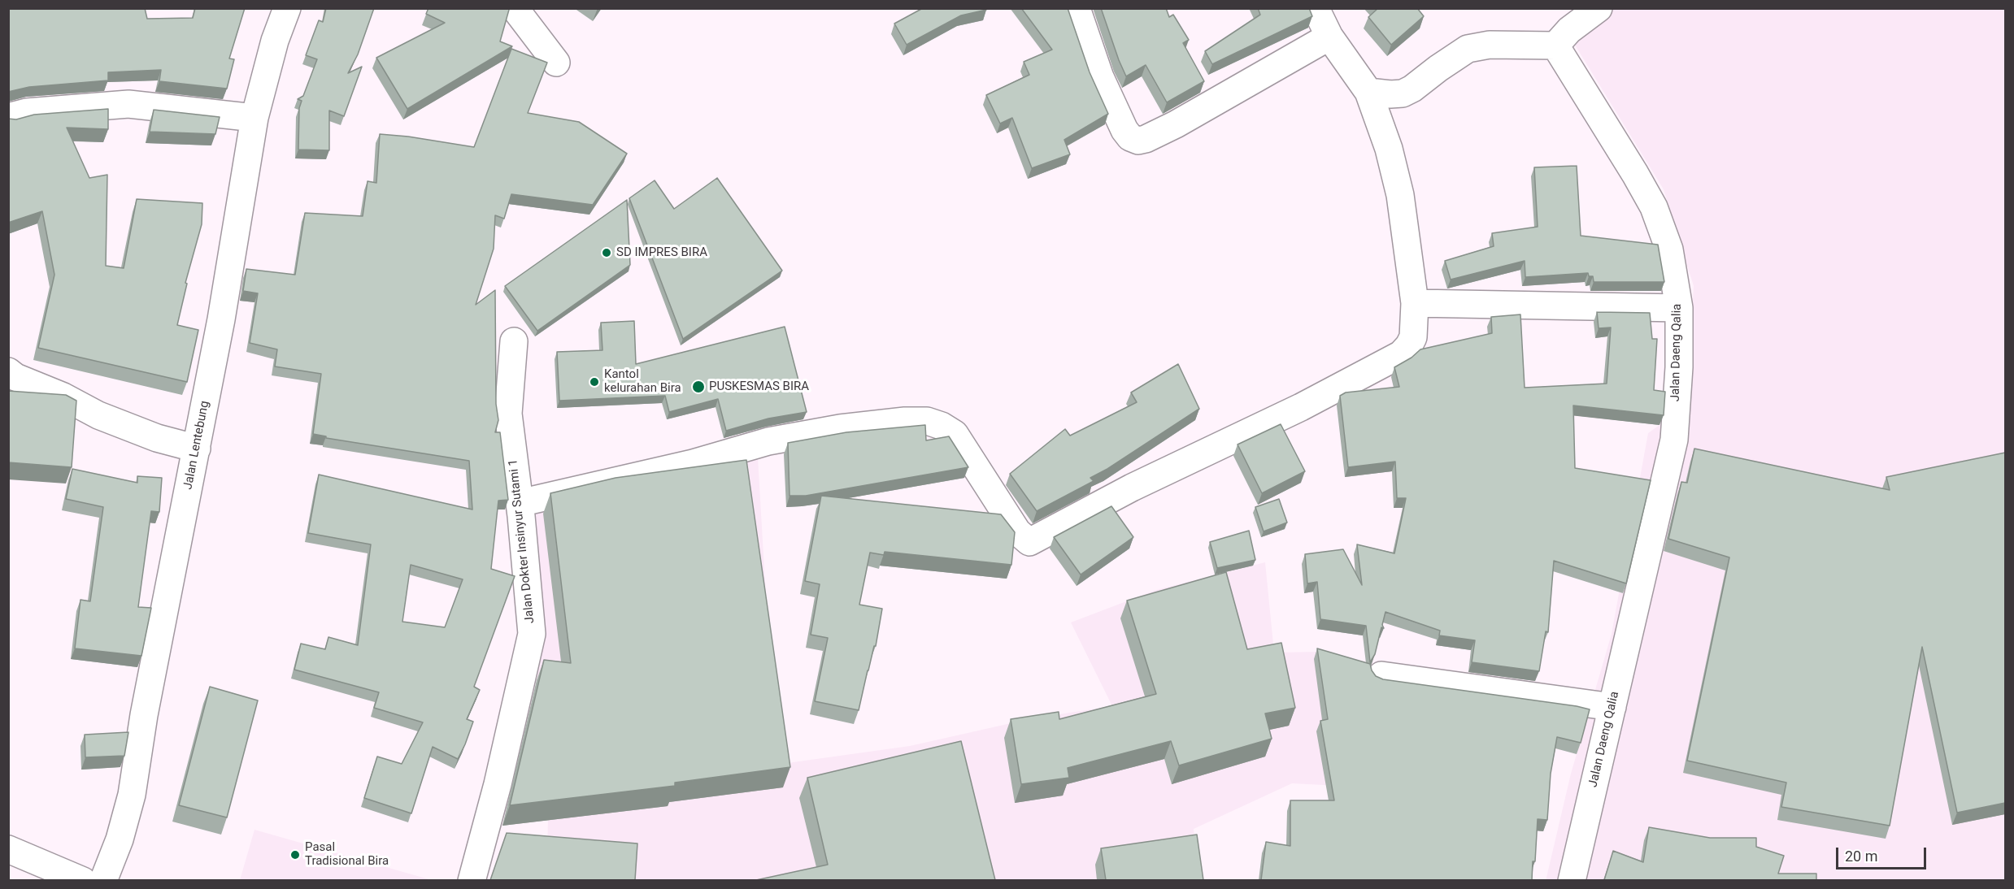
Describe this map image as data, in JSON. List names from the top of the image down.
{
  "streets": {
    "street": ["Jalan Daeng Qalia", "Jalan Lentebung", "Jalan Dokter Insinyur Sutami 1"]
  },
  "places": [
    "SD IMPRES BIRA",
    "Kantol kelurahan Bira",
    "PUSKESMAS BIRA",
    "Pasal Tradisional Bira"
  ],
  "scale_bar": "20 m"
}
